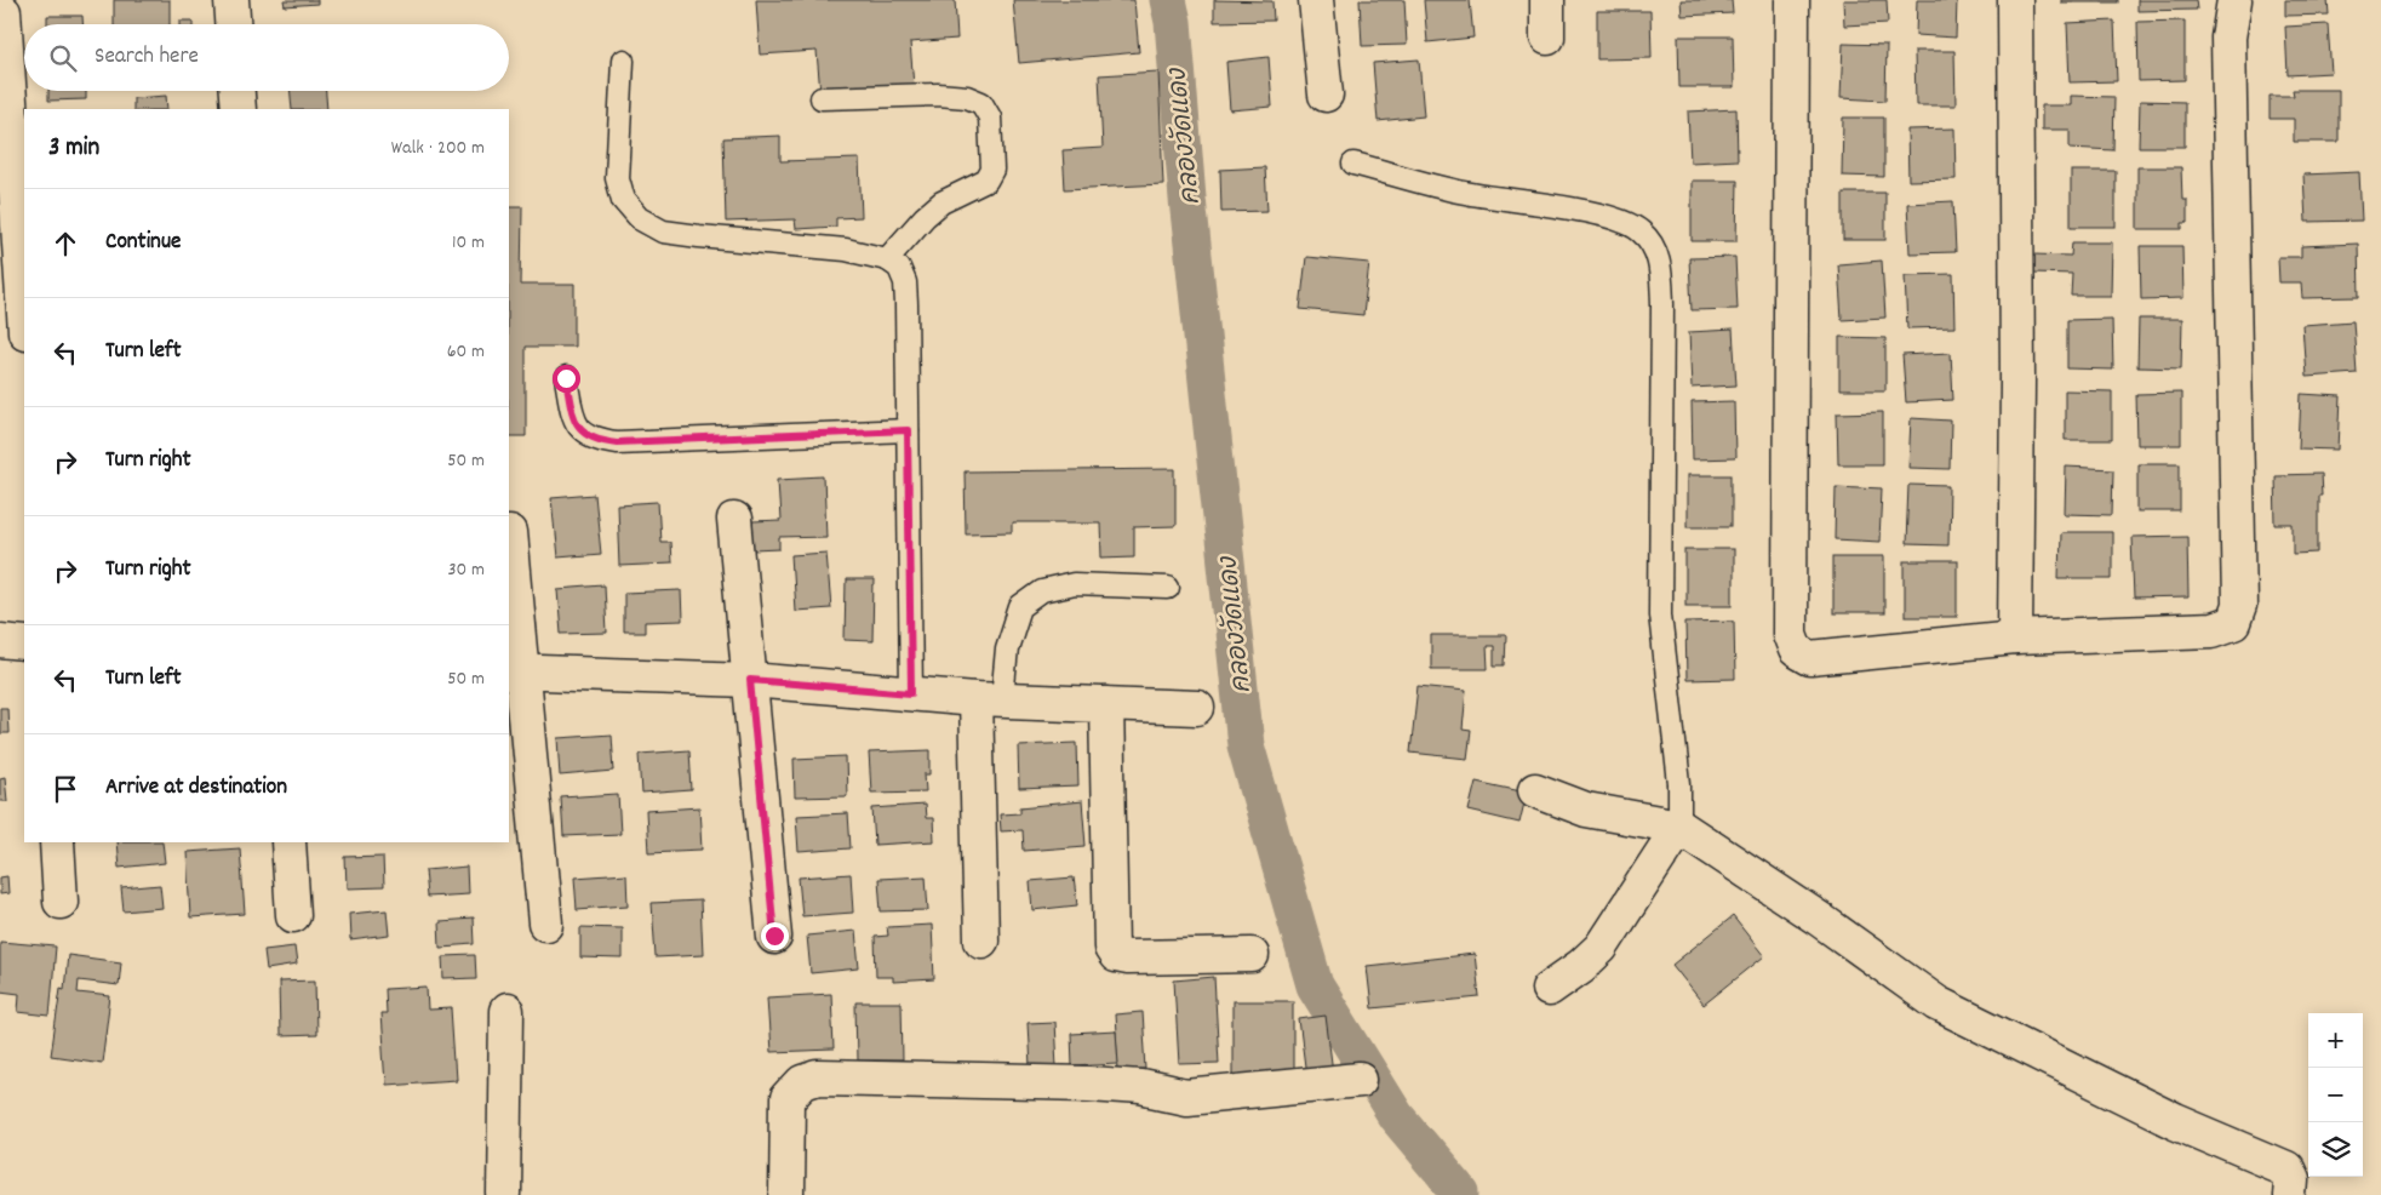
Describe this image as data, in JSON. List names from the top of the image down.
{
  "water": ["คลองวัดแดง"],
  "page": {
    "search": "Search here",
    "heading": ["3 min", "Walk · 200 m"],
    "list": [
      ["Continue", "10 m"],
      ["Turn left", "60 m"],
      ["Turn right", "50 m"],
      ["Turn right", "30 m"],
      ["Turn left", "50 m"],
      "Arrive at destination"
    ],
    "map_buttons": ["+", "−"]
  }
}
